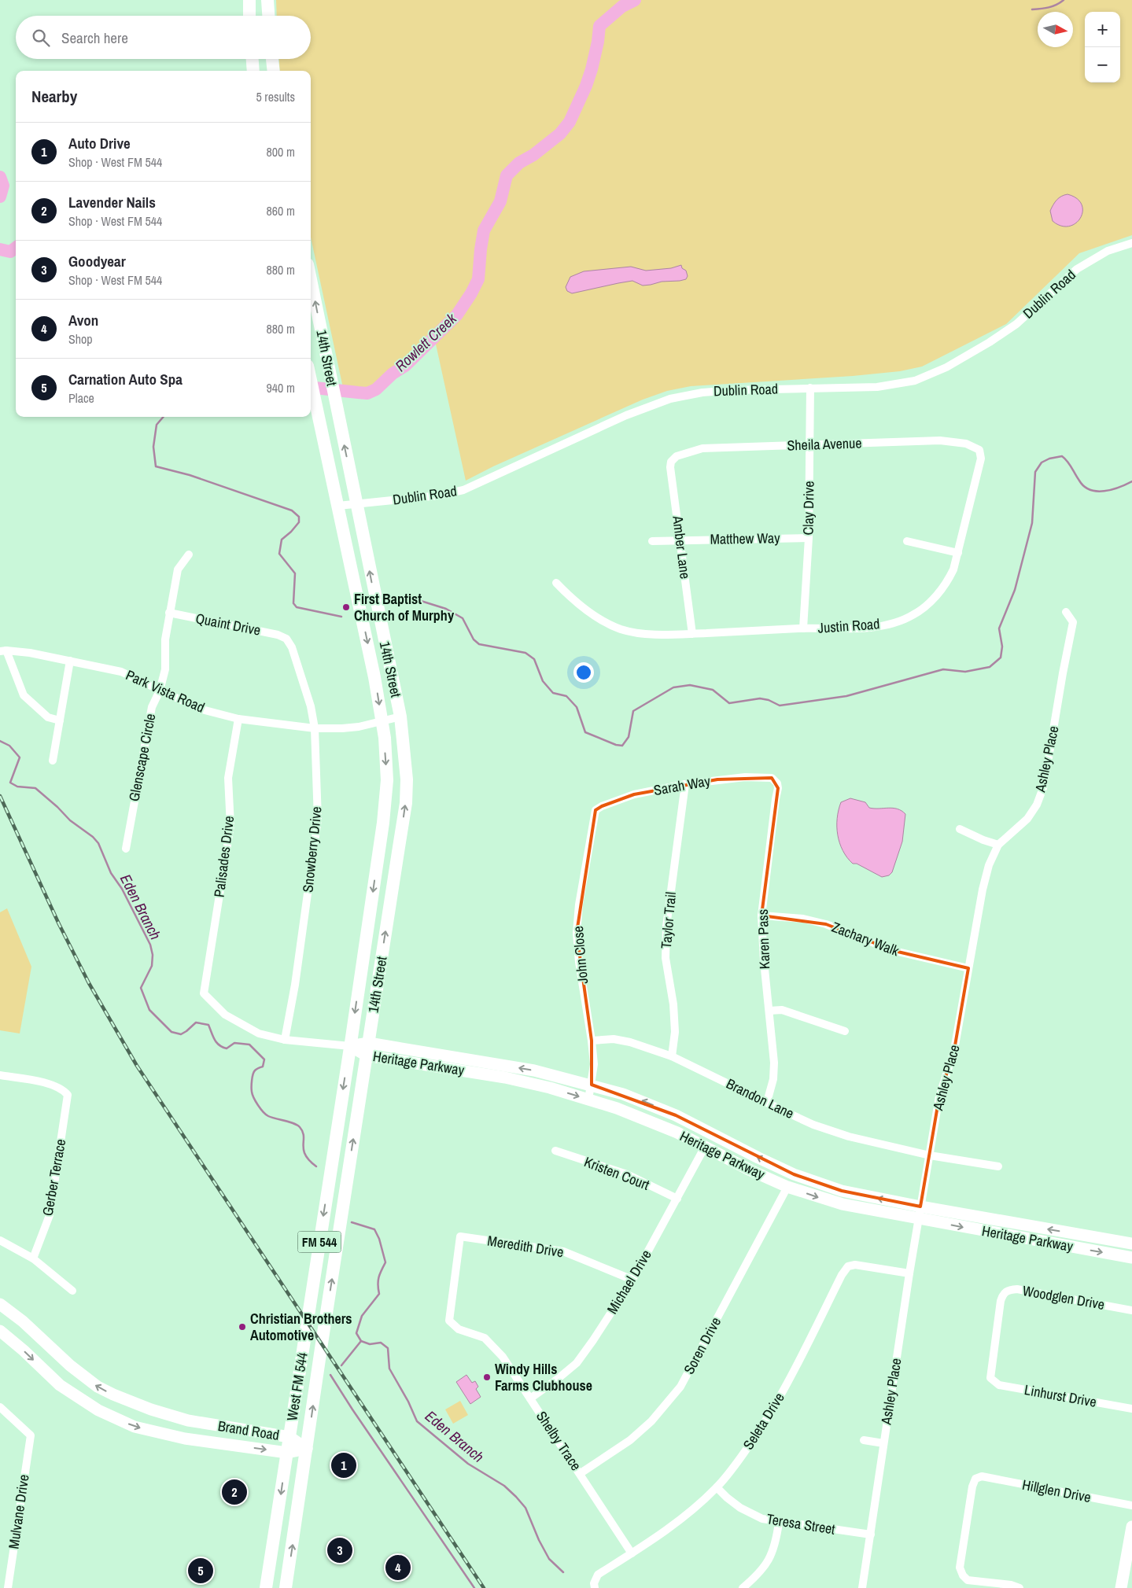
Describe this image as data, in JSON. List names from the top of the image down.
{
  "streets": {
    "main road": [
      "14th Street",
      "Heritage Parkway",
      "FM 544",
      "West FM 544",
      "Brand Road"
    ],
    "street": [
      "Dublin Road",
      "Sheila Avenue",
      "Clay Drive",
      "Matthew Way",
      "Amber Lane",
      "Quaint Drive",
      "Justin Road",
      "Park Vista Road",
      "Glenscape Circle",
      "Ashley Place",
      "Sarah Way",
      "Snowberry Drive",
      "Palisades Drive",
      "Taylor Trail",
      "Karen Pass",
      "Zachary Walk",
      "John Close",
      "Brandon Lane",
      "Kristen Court",
      "Gerber Terrace",
      "Meredith Drive",
      "Michael Drive",
      "Woodglen Drive",
      "Soren Drive",
      "Linhurst Drive",
      "Seleta Drive",
      "Shelby Trace",
      "Hillglen Drive",
      "Mulvane Drive",
      "Teresa Street"
    ]
  },
  "crossings": [
    ["Dublin Road", "14th Street"],
    ["Dublin Road", "Clay Drive"],
    ["14th Street", "Park Vista Road"],
    ["14th Street", "Heritage Parkway"],
    ["14th Street", "West FM 544"],
    ["Sheila Avenue", "Clay Drive"],
    ["Sheila Avenue", "Amber Lane"],
    ["Sheila Avenue", "Justin Road"],
    ["Clay Drive", "Matthew Way"],
    ["Clay Drive", "Justin Road"],
    ["Matthew Way", "Amber Lane"],
    ["Amber Lane", "Justin Road"],
    ["Quaint Drive", "Glenscape Circle"],
    ["Quaint Drive", "Snowberry Drive"],
    ["Park Vista Road", "Glenscape Circle"],
    ["Park Vista Road", "Snowberry Drive"],
    ["Park Vista Road", "Palisades Drive"],
    ["Ashley Place", "Zachary Walk"],
    ["Ashley Place", "Heritage Parkway"],
    ["Ashley Place", "Brandon Lane"],
    ["Ashley Place", "Seleta Drive"],
    ["Ashley Place", "Teresa Street"],
    ["Sarah Way", "Taylor Trail"],
    ["Sarah Way", "Karen Pass"],
    ["Sarah Way", "John Close"],
    ["Snowberry Drive", "Palisades Drive"],
    ["Taylor Trail", "Brandon Lane"],
    ["Karen Pass", "Zachary Walk"],
    ["Karen Pass", "Brandon Lane"],
    ["John Close", "Heritage Parkway"],
    ["John Close", "Brandon Lane"],
    ["Heritage Parkway", "Michael Drive"],
    ["Heritage Parkway", "Soren Drive"],
    ["Heritage Parkway", "West FM 544"],
    ["Kristen Court", "Michael Drive"],
    ["Meredith Drive", "Michael Drive"],
    ["Meredith Drive", "Shelby Trace"],
    ["Michael Drive", "Shelby Trace"],
    ["Woodglen Drive", "Linhurst Drive"],
    ["Soren Drive", "Shelby Trace"],
    ["West FM 544", "Brand Road"],
    ["Seleta Drive", "Shelby Trace"],
    ["Seleta Drive", "Teresa Street"]
  ],
  "water": ["Rowlett Creek", "Eden Branch"],
  "places": ["First Baptist Church of Murphy", "Christian Brothers Automotive", "Windy Hills Farms Clubhouse"],
  "north": "right",
  "page": {
    "map_buttons": ["+", "−"],
    "search": "Search here",
    "heading": ["Nearby", "5 results"],
    "list": [
      {
        "mark": "1",
        "name": "Auto Drive",
        "note": "Shop · West FM 544",
        "value": "800 m"
      },
      {
        "mark": "2",
        "name": "Lavender Nails",
        "note": "Shop · West FM 544",
        "value": "860 m"
      },
      {
        "mark": "3",
        "name": "Goodyear",
        "note": "Shop · West FM 544",
        "value": "880 m"
      },
      {
        "mark": "4",
        "name": "Avon",
        "note": "Shop",
        "value": "880 m"
      },
      {
        "mark": "5",
        "name": "Carnation Auto Spa",
        "note": "Place",
        "value": "940 m"
      }
    ],
    "pins": [
      "1",
      "2",
      "3",
      "4",
      "5"
    ]
  }
}
